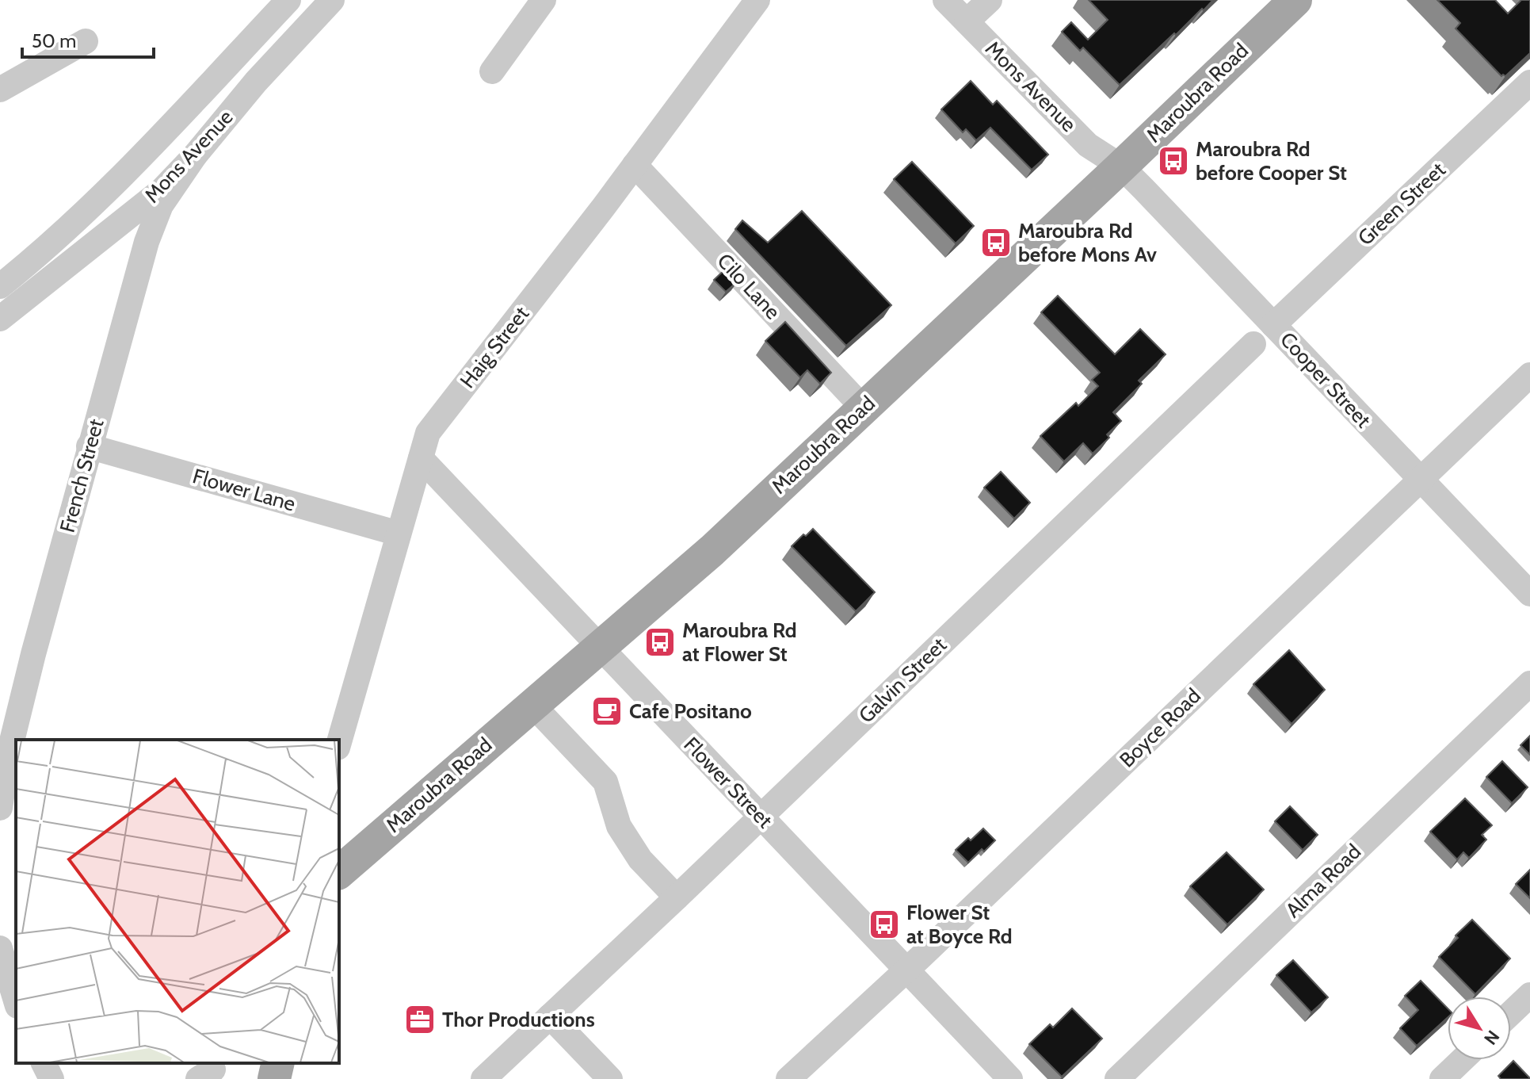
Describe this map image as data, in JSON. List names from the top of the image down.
{
  "streets": {
    "main road": ["Maroubra Road"],
    "street": [
      "Mons Avenue",
      "Green Street",
      "Cilo Lane",
      "Haig Street",
      "Cooper Street",
      "French Street",
      "Flower Lane",
      "Galvin Street",
      "Boyce Road",
      "Flower Street",
      "Alma Road"
    ]
  },
  "crossings": [
    ["Mons Avenue", "Maroubra Road"],
    ["Mons Avenue", "Cooper Street"],
    ["Mons Avenue", "French Street"],
    ["Maroubra Road", "Cilo Lane"],
    ["Maroubra Road", "Cooper Street"],
    ["Maroubra Road", "Flower Street"],
    ["Green Street", "Cooper Street"],
    ["Cilo Lane", "Haig Street"],
    ["Haig Street", "Flower Lane"],
    ["Haig Street", "Flower Street"],
    ["Cooper Street", "Boyce Road"],
    ["French Street", "Flower Lane"],
    ["Galvin Street", "Flower Street"],
    ["Boyce Road", "Flower Street"]
  ],
  "places": {
    "bus stop": [
      "Maroubra Rd before Cooper St",
      "Maroubra Rd before Mons Av",
      "Maroubra Rd at Flower St",
      "Flower St at Boyce Rd"
    ],
    "cafe": ["Cafe Positano"],
    "office": ["Thor Productions"]
  },
  "scale_bar": "50 m",
  "north": "bottom right"
}
